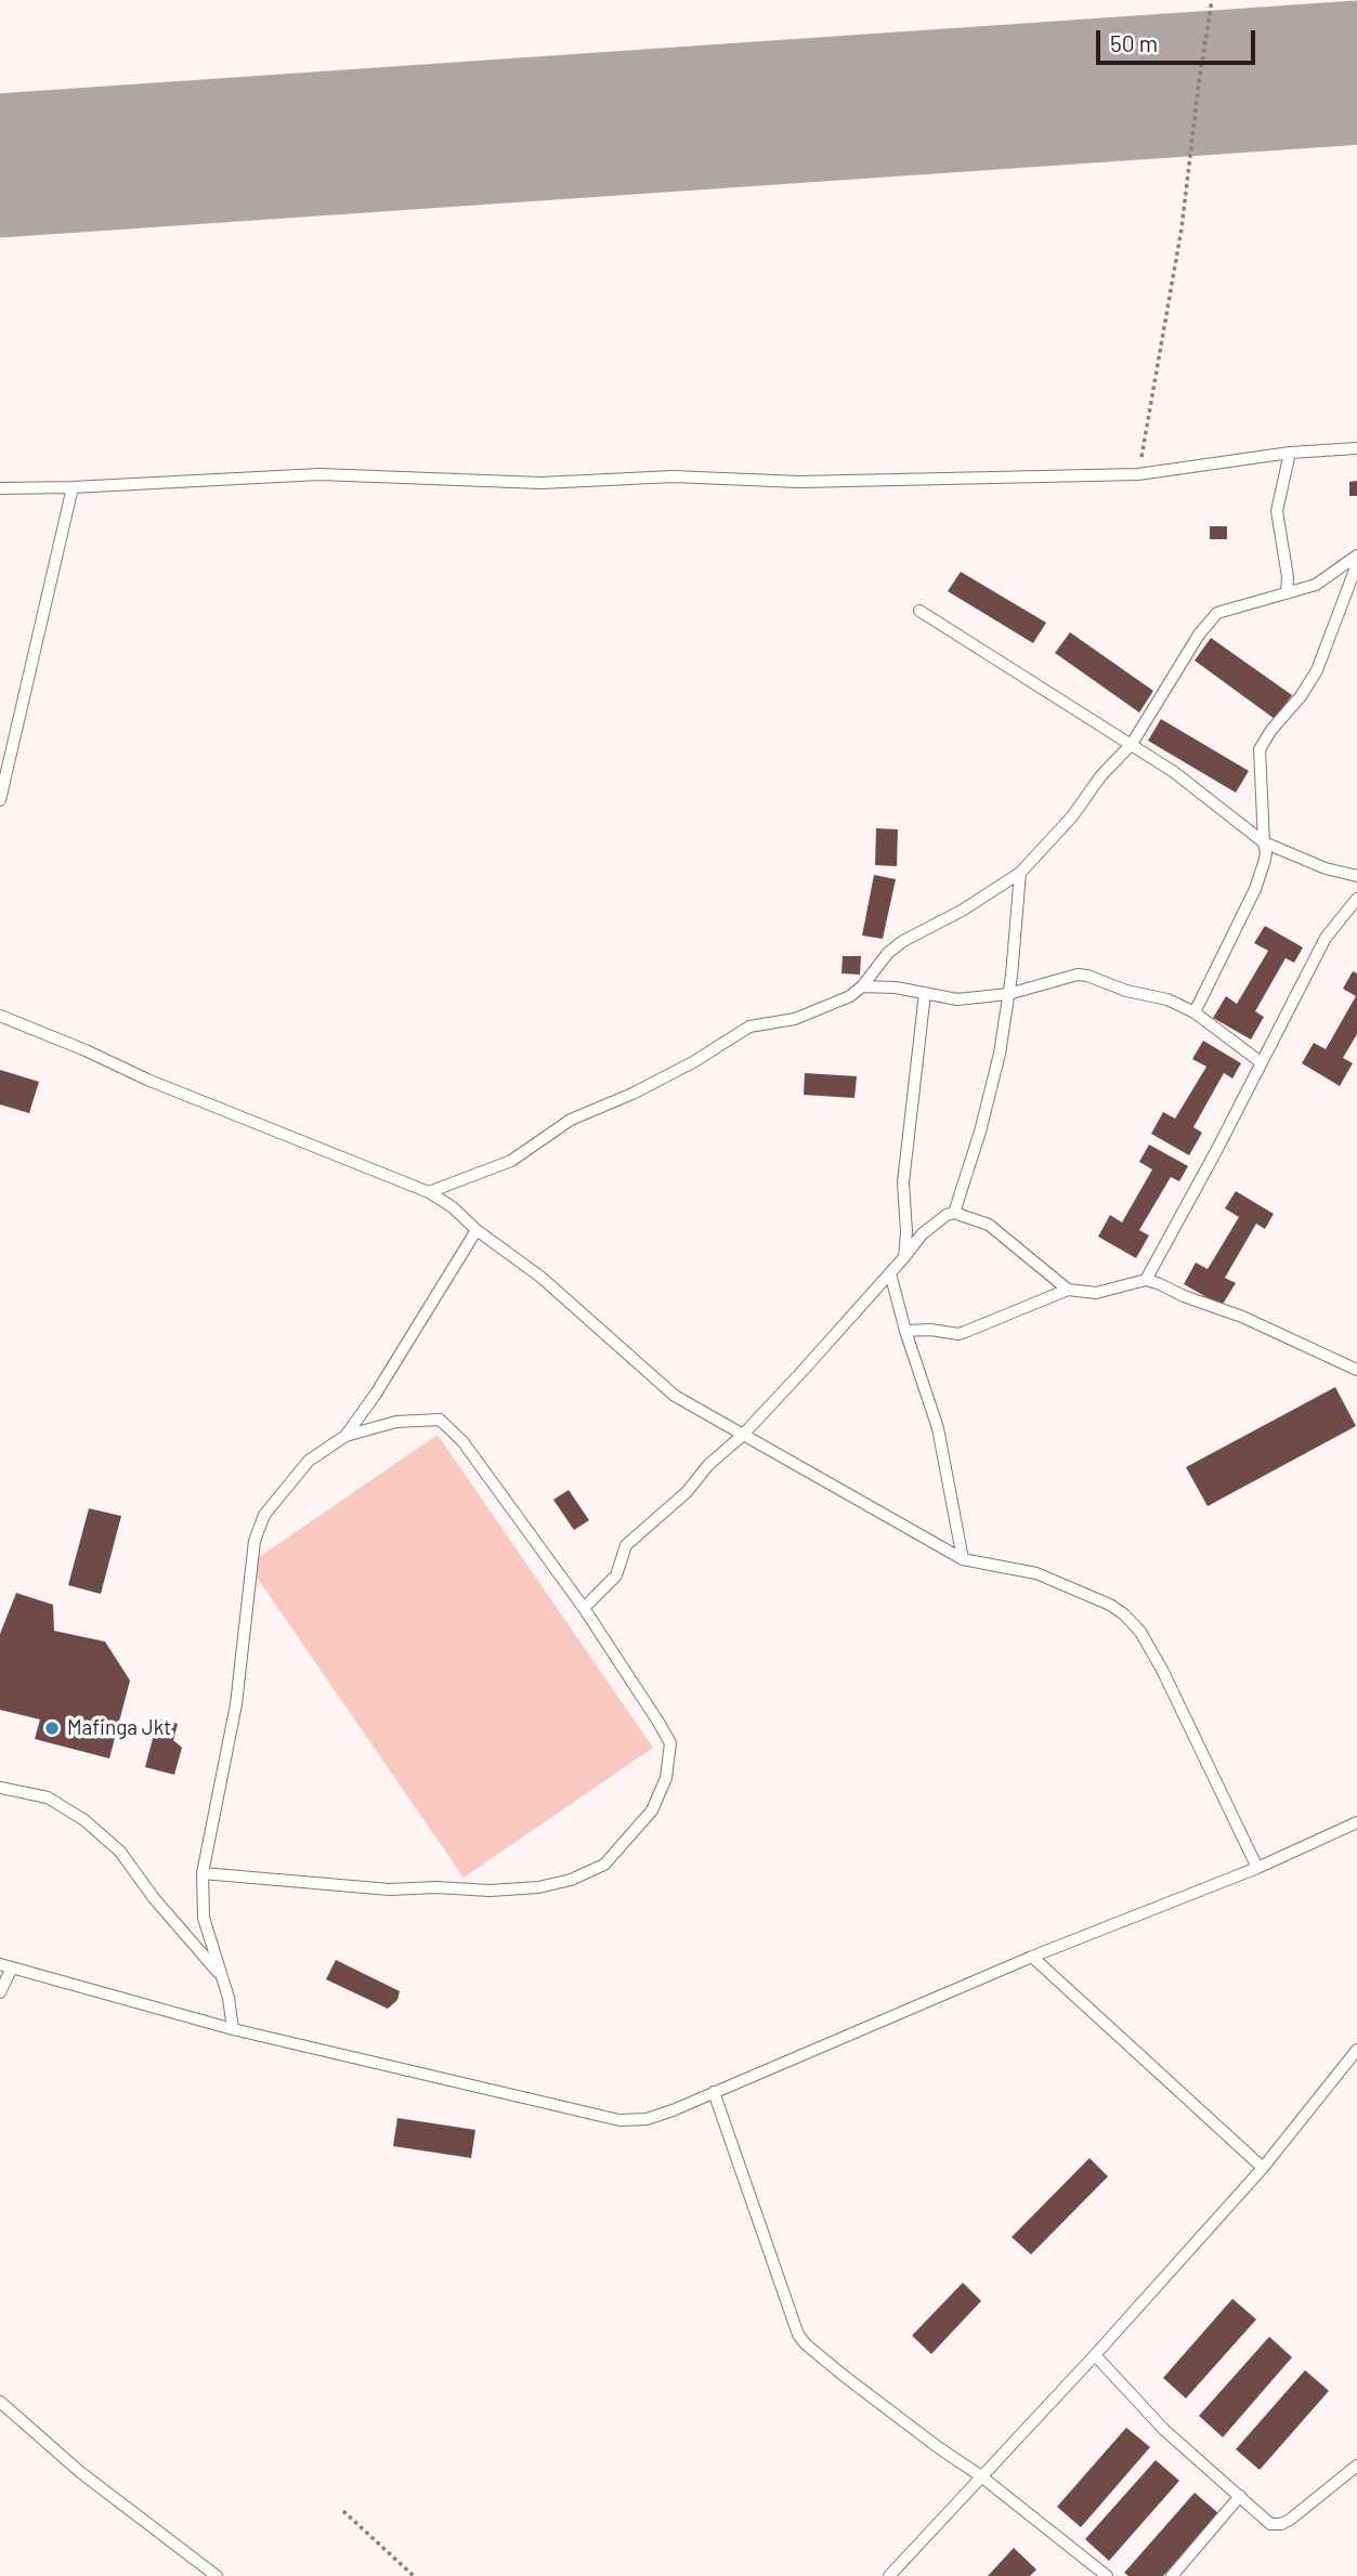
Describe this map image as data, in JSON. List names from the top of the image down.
{
  "places": ["Mafinga Jkt"],
  "scale_bar": "50 m"
}
